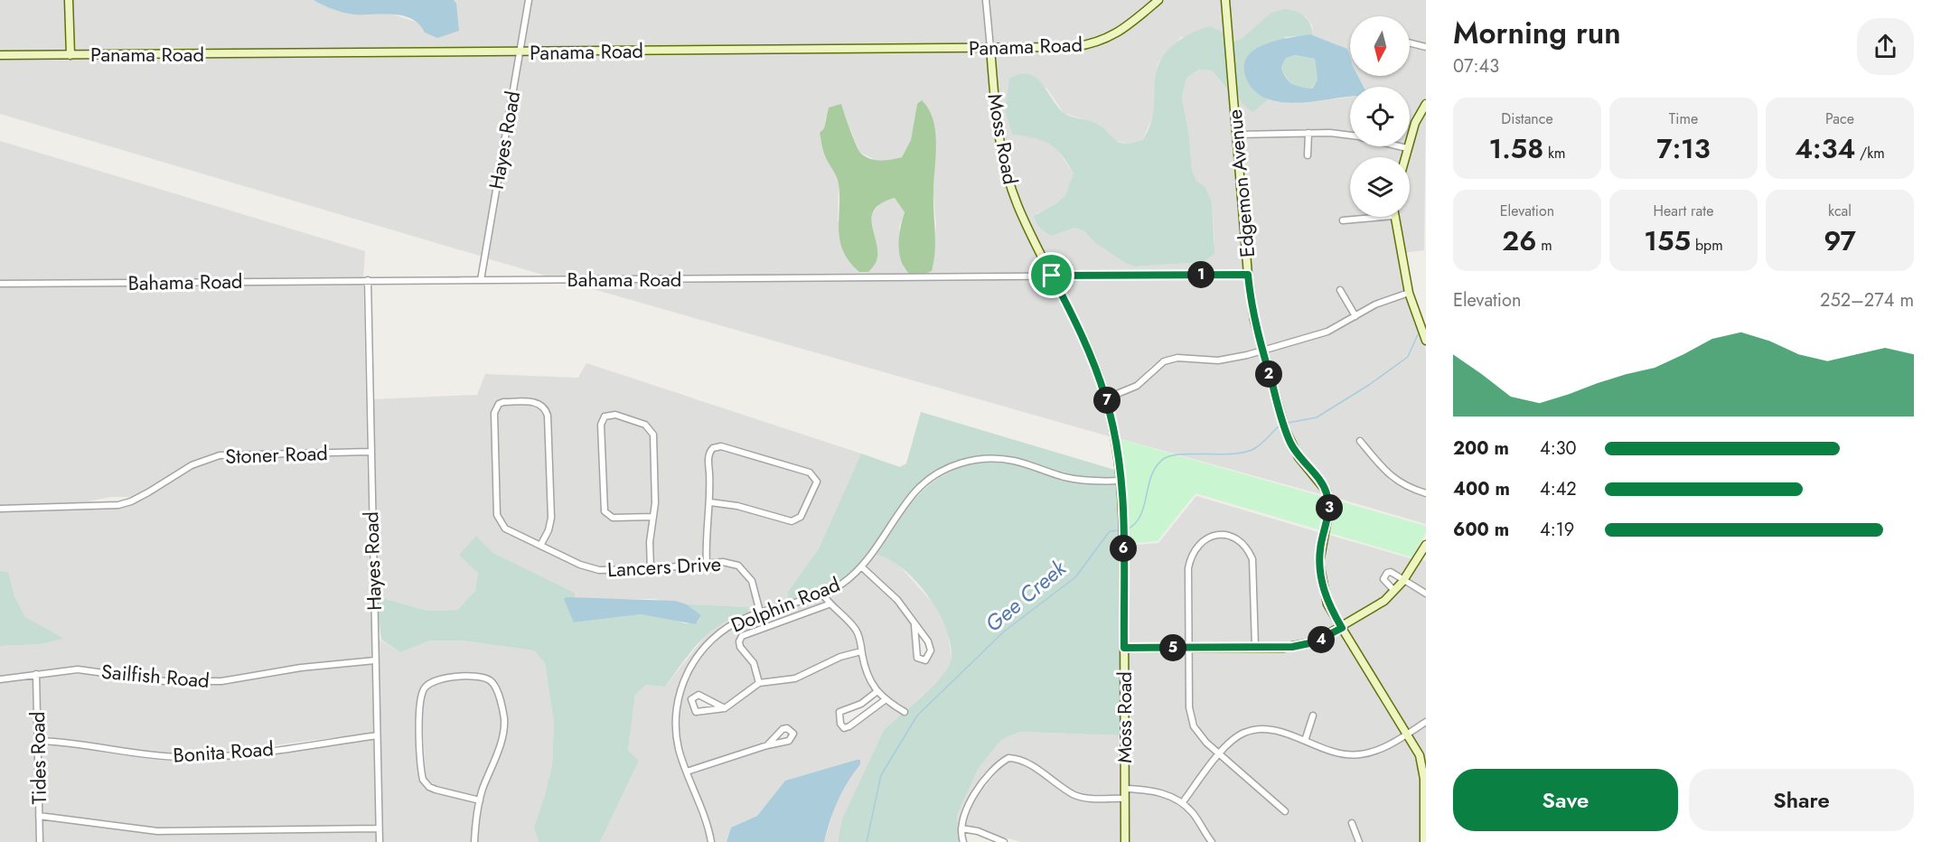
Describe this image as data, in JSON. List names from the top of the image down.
{
  "streets": {
    "street": [
      "Panama Road",
      "Moss Road",
      "Hayes Road",
      "Edgemon Avenue",
      "Bahama Road",
      "Stoner Road",
      "Lancers Drive",
      "Dolphin Road",
      "Sailfish Road",
      "Bonita Road",
      "Tides Road"
    ]
  },
  "crossings": [
    ["Panama Road", "Moss Road"],
    ["Panama Road", "Hayes Road"],
    ["Moss Road", "Bahama Road"],
    ["Moss Road", "Dolphin Road"],
    ["Hayes Road", "Bahama Road"],
    ["Hayes Road", "Stoner Road"],
    ["Hayes Road", "Sailfish Road"],
    ["Hayes Road", "Bonita Road"],
    ["Edgemon Avenue", "Bahama Road"],
    ["Lancers Drive", "Dolphin Road"],
    ["Sailfish Road", "Tides Road"],
    ["Bonita Road", "Tides Road"]
  ],
  "water": ["Gee Creek"],
  "north": "bottom",
  "page": {
    "heading": ["Morning run", "07:43"],
    "stats": [
      ["Distance", "1.58 km"],
      ["Time", "7:13"],
      ["Pace", "4:34 /km"],
      ["Elevation", "26 m"],
      ["Heart rate", "155 bpm"],
      ["kcal", "97"]
    ],
    "pins": [
      "1",
      "2",
      "7",
      "3",
      "6",
      "4",
      "5"
    ],
    "chart": ["Elevation", "252–274 m"],
    "list": [
      {
        "name": "200 m",
        "note": "4:30"
      },
      {
        "name": "400 m",
        "note": "4:42"
      },
      {
        "name": "600 m",
        "note": "4:19"
      }
    ],
    "buttons": ["Save", "Share"]
  }
}
